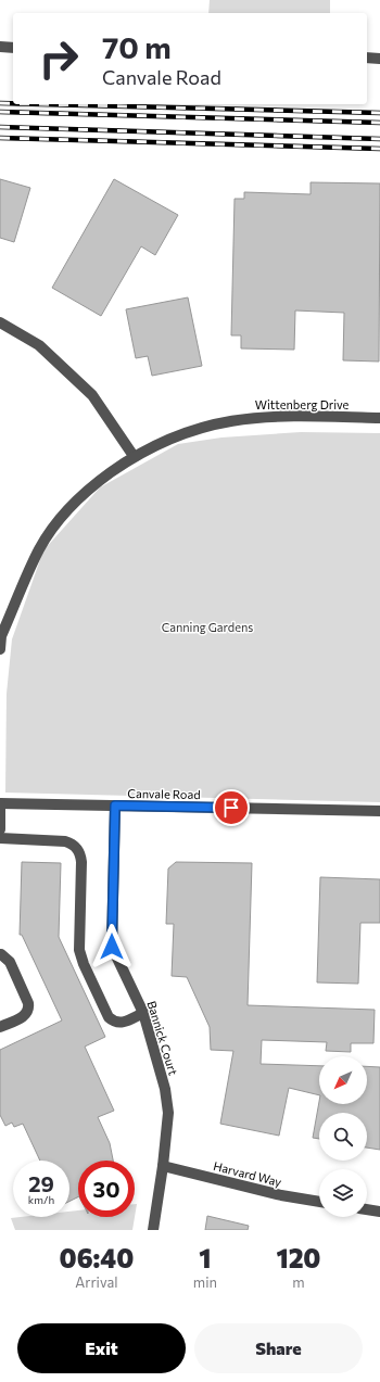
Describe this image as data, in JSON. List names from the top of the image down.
{
  "streets": {
    "street": [
      "Wittenberg Drive",
      "Canvale Road",
      "Bannick Court",
      "Harvard Way"
    ]
  },
  "crossings": [
    ["Canvale Road", "Bannick Court"],
    ["Bannick Court", "Harvard Way"]
  ],
  "parks": ["Canning Gardens"],
  "north": "bottom left",
  "page": {
    "turn": ["70 m", "Canvale Road"],
    "speed": "29 km/h",
    "limit": "30",
    "eta": [
      "06:40",
      "Arrival",
      "1",
      "min",
      "120",
      "m"
    ],
    "buttons": ["Exit", "Share"]
  }
}
